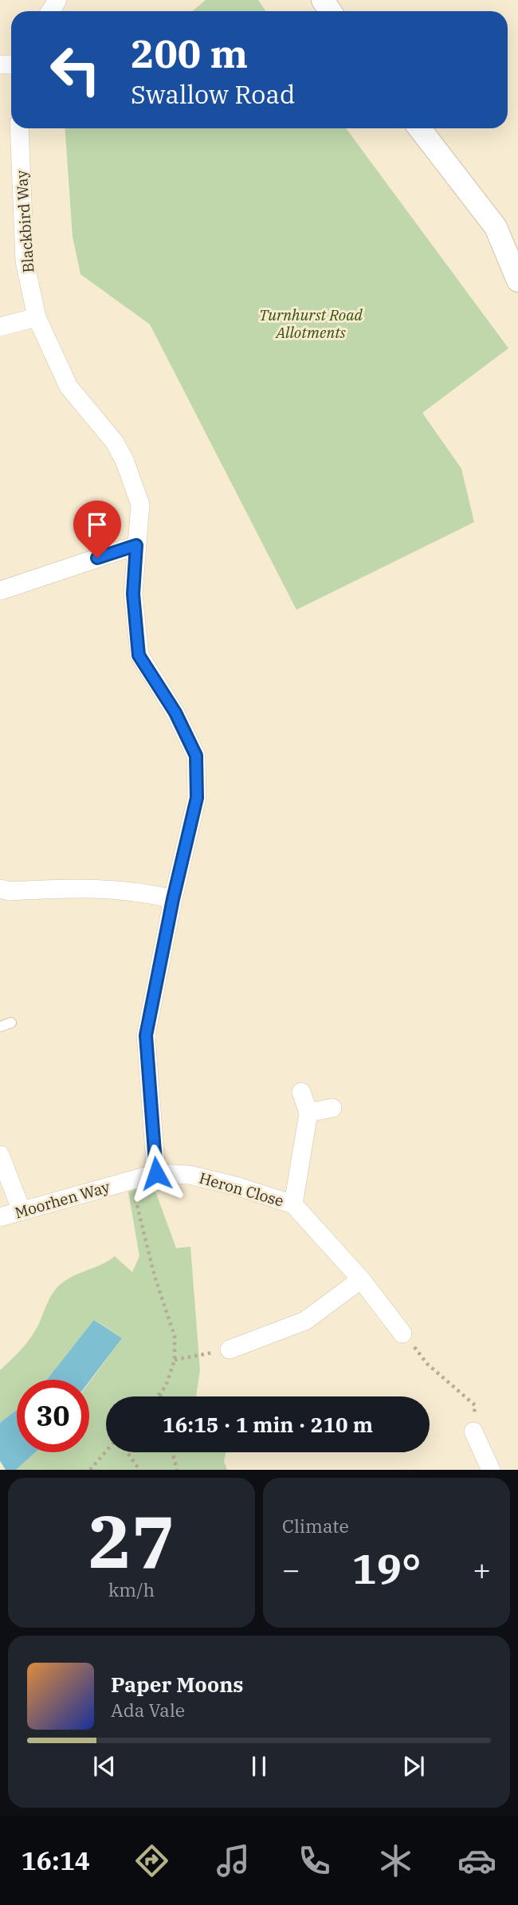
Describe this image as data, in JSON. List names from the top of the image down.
{
  "streets": {
    "street": ["Blackbird Way", "Heron Close", "Moorhen Way"]
  },
  "crossings": [
    ["Blackbird Way", "Heron Close"],
    ["Blackbird Way", "Moorhen Way"],
    ["Heron Close", "Moorhen Way"]
  ],
  "parks": ["Turnhurst Road Allotments"],
  "page": {
    "turn": ["200 m", "Swallow Road"],
    "limit": "30",
    "trip": "16:15 · 1 min · 210 m",
    "tile": [
      ["27", "km/h"],
      "Climate"
    ],
    "heat": ["−", "19°", "+"],
    "song": ["Paper Moons", "Ada Vale"],
    "tabs": "16:14"
  }
}
